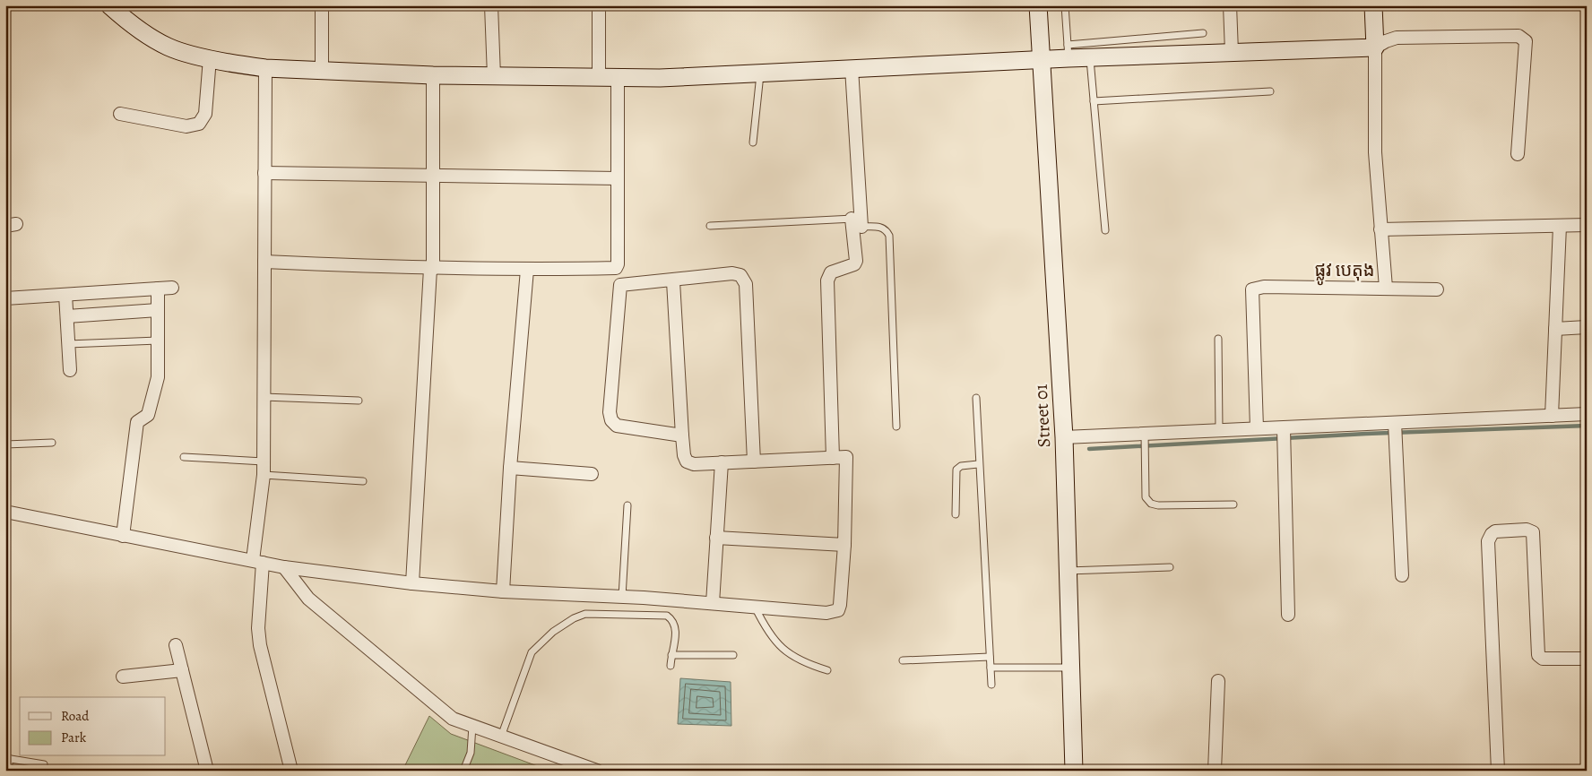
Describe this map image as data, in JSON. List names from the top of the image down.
{
  "streets": {
    "street": ["ផ្លូវ បេតុង", "Street 01"]
  },
  "legend": ["Road", "Park"]
}
